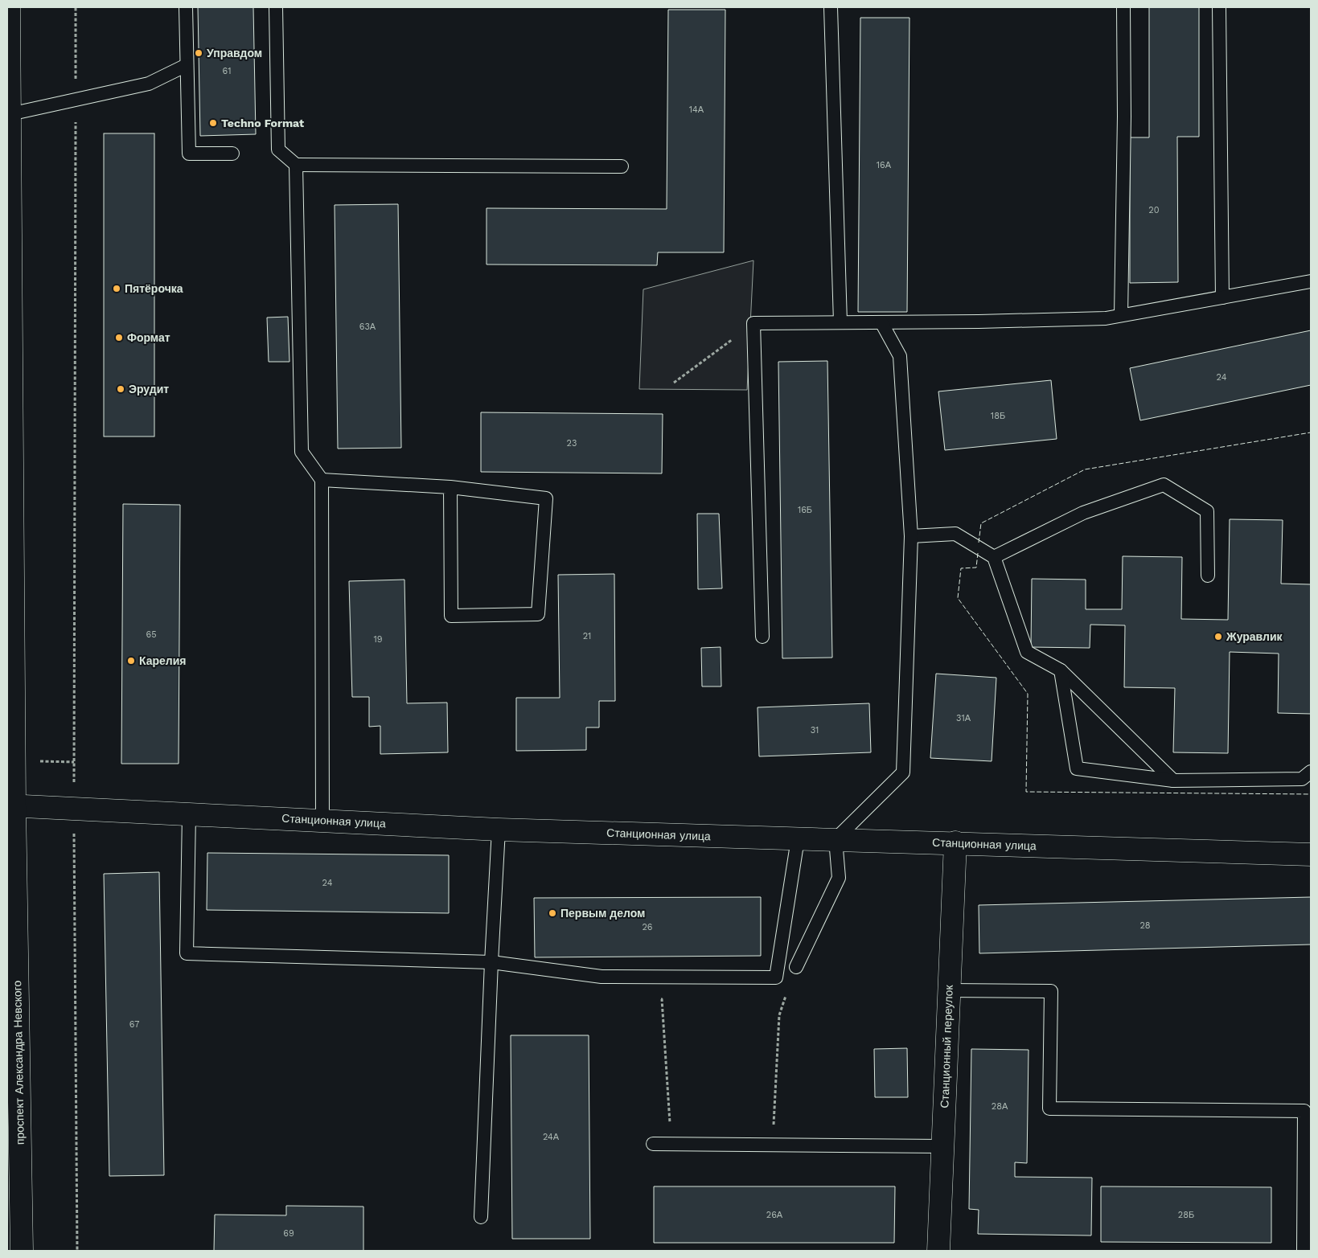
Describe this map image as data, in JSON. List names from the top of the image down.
{
  "streets": {
    "street": ["Станционная улица", "Станционный переулок", "проспект Александра Невского"]
  },
  "crossings": [
    ["Станционная улица", "Станционный переулок"],
    ["Станционная улица", "проспект Александра Невского"]
  ],
  "places": [
    "Управдом",
    "Techno Format",
    "Пятёрочка",
    "Формат",
    "Эрудит",
    "Журавлик",
    "Карелия",
    "Первым делом"
  ],
  "house_numbers": [
    "61",
    "14А",
    "16А",
    "20",
    "63А",
    "24",
    "18Б",
    "23",
    "16Б",
    "65",
    "21",
    "19",
    "31А",
    "31",
    "24",
    "28",
    "26",
    "67",
    "28А",
    "24А",
    "26А",
    "28Б",
    "69"
  ]
}
